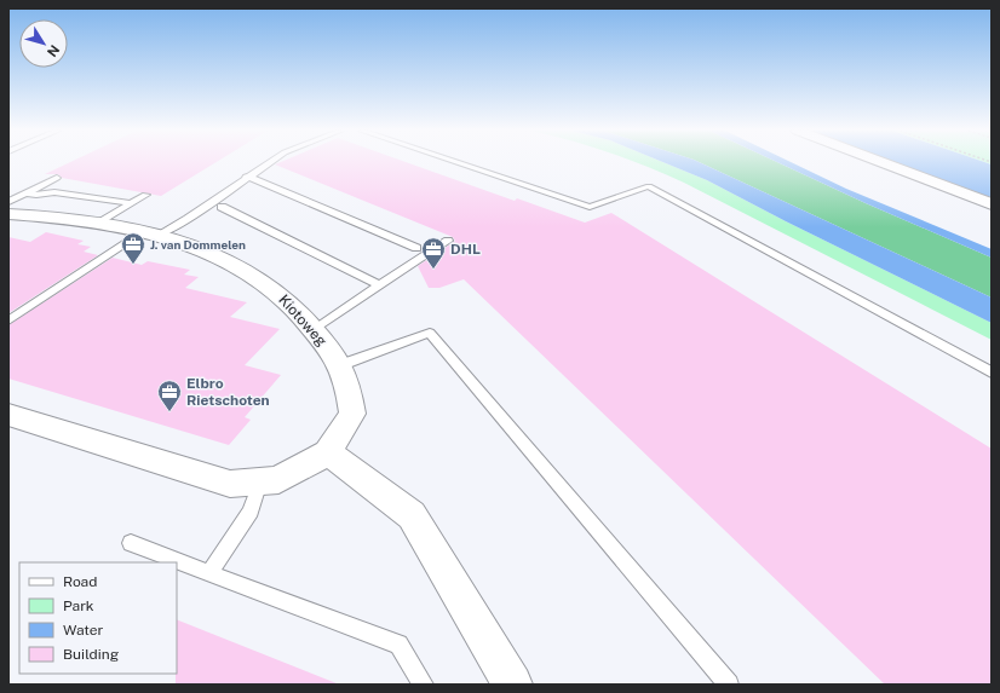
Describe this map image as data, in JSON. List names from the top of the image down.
{
  "streets": {
    "street": ["Kiotoweg"]
  },
  "places": {
    "office": ["J. van Dommelen", "DHL", "Elbro Rietschoten"]
  },
  "legend": [
    "Road",
    "Park",
    "Water",
    "Building"
  ],
  "north": "bottom right"
}
